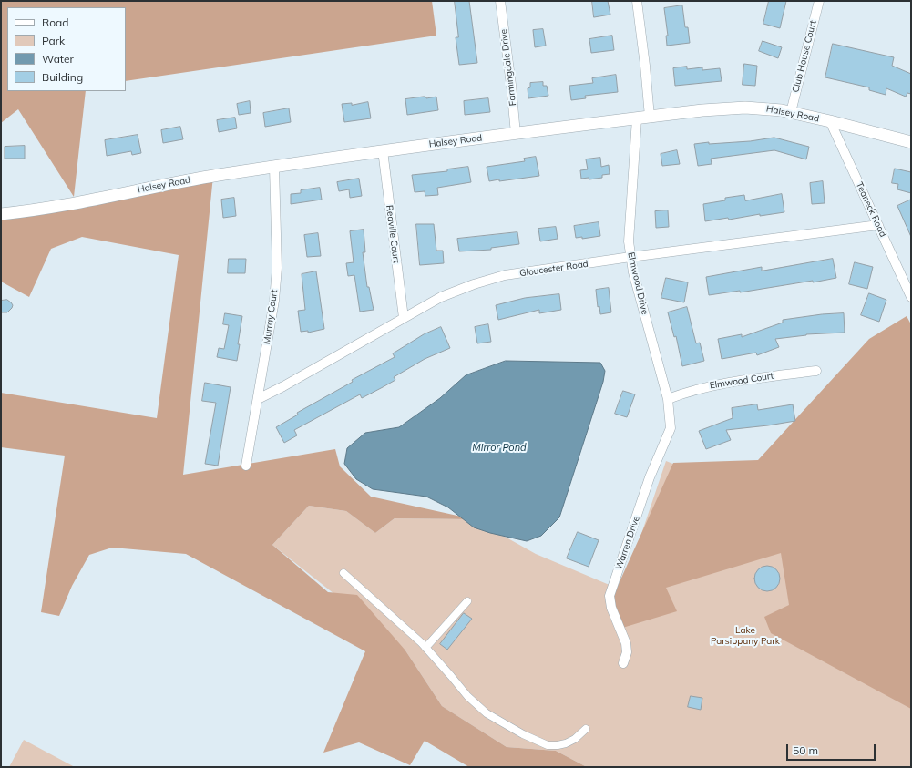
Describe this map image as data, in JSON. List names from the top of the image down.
{
  "streets": {
    "street": [
      "Club House Court",
      "Farmingdale Drive",
      "Halsey Road",
      "Teaneck Road",
      "Reaville Court",
      "Gloucester Road",
      "Elmwood Drive",
      "Murray Court",
      "Elmwood Court",
      "Warren Drive"
    ]
  },
  "crossings": [
    ["Club House Court", "Halsey Road"],
    ["Farmingdale Drive", "Halsey Road"],
    ["Halsey Road", "Teaneck Road"],
    ["Halsey Road", "Reaville Court"],
    ["Halsey Road", "Elmwood Drive"],
    ["Halsey Road", "Murray Court"],
    ["Teaneck Road", "Gloucester Road"],
    ["Reaville Court", "Gloucester Road"],
    ["Gloucester Road", "Elmwood Drive"],
    ["Gloucester Road", "Murray Court"],
    ["Elmwood Drive", "Elmwood Court"],
    ["Elmwood Drive", "Warren Drive"]
  ],
  "water": ["Mirror Pond"],
  "parks": ["Lake Parsippany Park"],
  "legend": [
    "Road",
    "Park",
    "Water",
    "Building"
  ],
  "scale_bar": "50 m"
}
